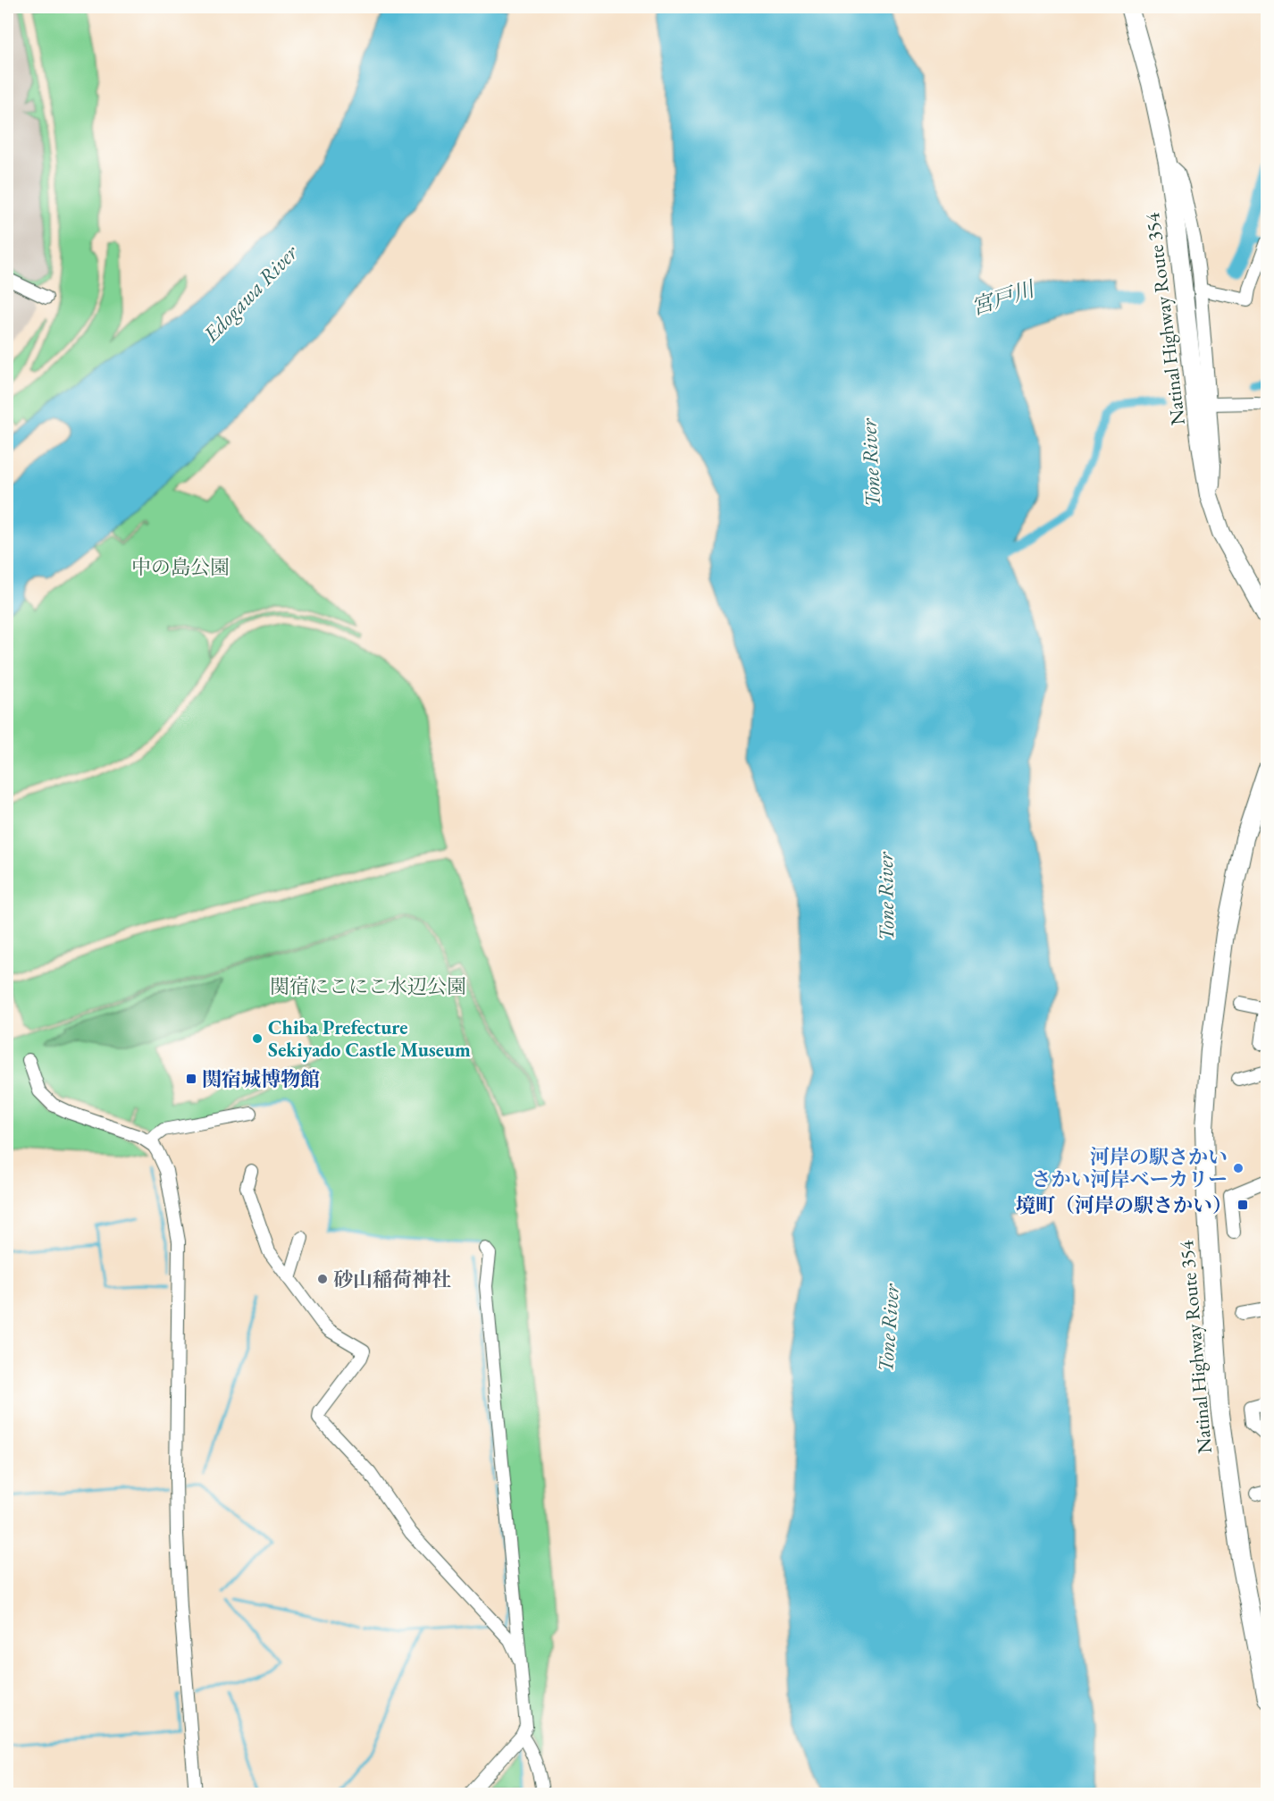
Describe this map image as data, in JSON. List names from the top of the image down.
{
  "streets": {
    "highway": ["Natinal Highway Route 354"]
  },
  "water": ["Edogawa River", "宮戸川", "Tone River"],
  "parks": ["中の島公園", "関宿にこにこ水辺公園"],
  "places": {
    "other": ["Chiba Prefecture Sekiyado Castle Museum", "河岸の駅さかい さかい河岸ベーカリー", "砂山稲荷神社"],
    "transit": ["関宿城博物館", "境町（河岸の駅さかい）"]
  }
}
